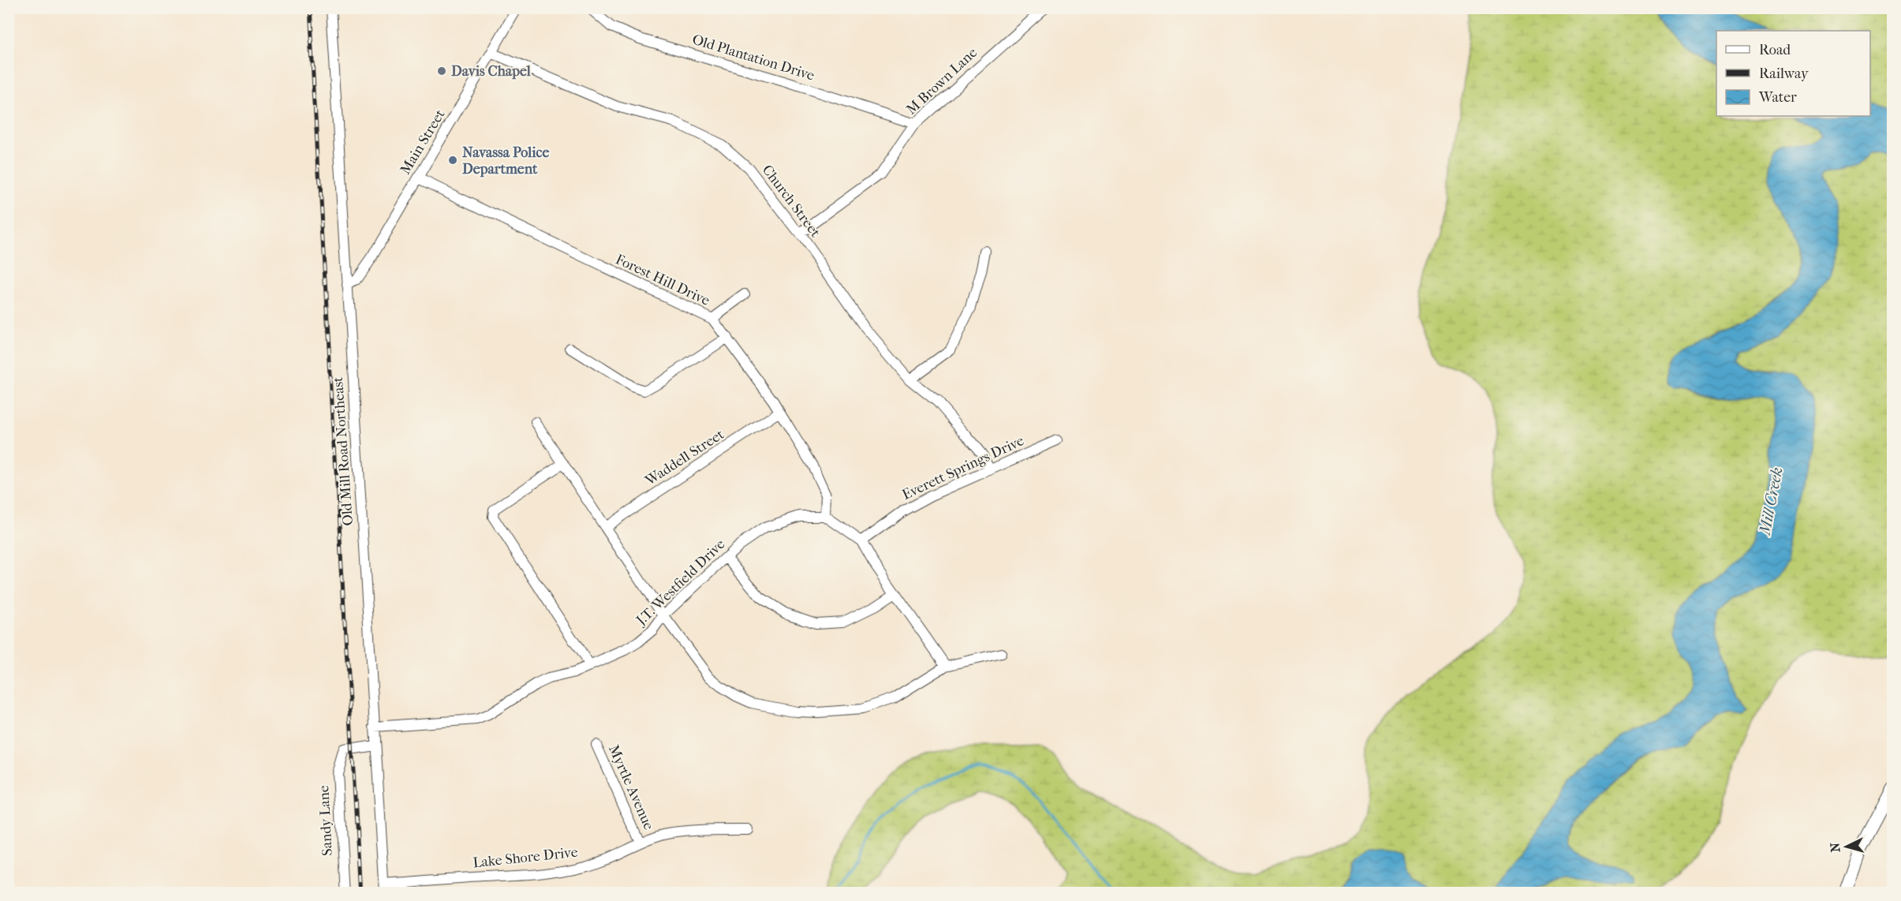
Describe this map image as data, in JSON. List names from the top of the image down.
{
  "streets": {
    "street": [
      "Old Plantation Drive",
      "M Brown Lane",
      "Main Street",
      "Church Street",
      "Forest Hill Drive",
      "Old Mill Road Northeast",
      "Waddell Street",
      "Everett Springs Drive",
      "J.T. Westfield Drive",
      "Myrtle Avenue",
      "Sandy Lane",
      "Lake Shore Drive"
    ]
  },
  "crossings": [
    ["Old Plantation Drive", "M Brown Lane"],
    ["M Brown Lane", "Church Street"],
    ["Main Street", "Church Street"],
    ["Main Street", "Forest Hill Drive"],
    ["Main Street", "Old Mill Road Northeast"],
    ["Church Street", "Everett Springs Drive"],
    ["Forest Hill Drive", "Waddell Street"],
    ["Forest Hill Drive", "J.T. Westfield Drive"],
    ["Old Mill Road Northeast", "J.T. Westfield Drive"],
    ["Old Mill Road Northeast", "Sandy Lane"],
    ["Old Mill Road Northeast", "Lake Shore Drive"],
    ["Myrtle Avenue", "Lake Shore Drive"]
  ],
  "water": ["Mill Creek"],
  "places": ["Davis Chapel", "Navassa Police Department"],
  "legend": ["Road", "Railway", "Water"],
  "north": "left"
}
